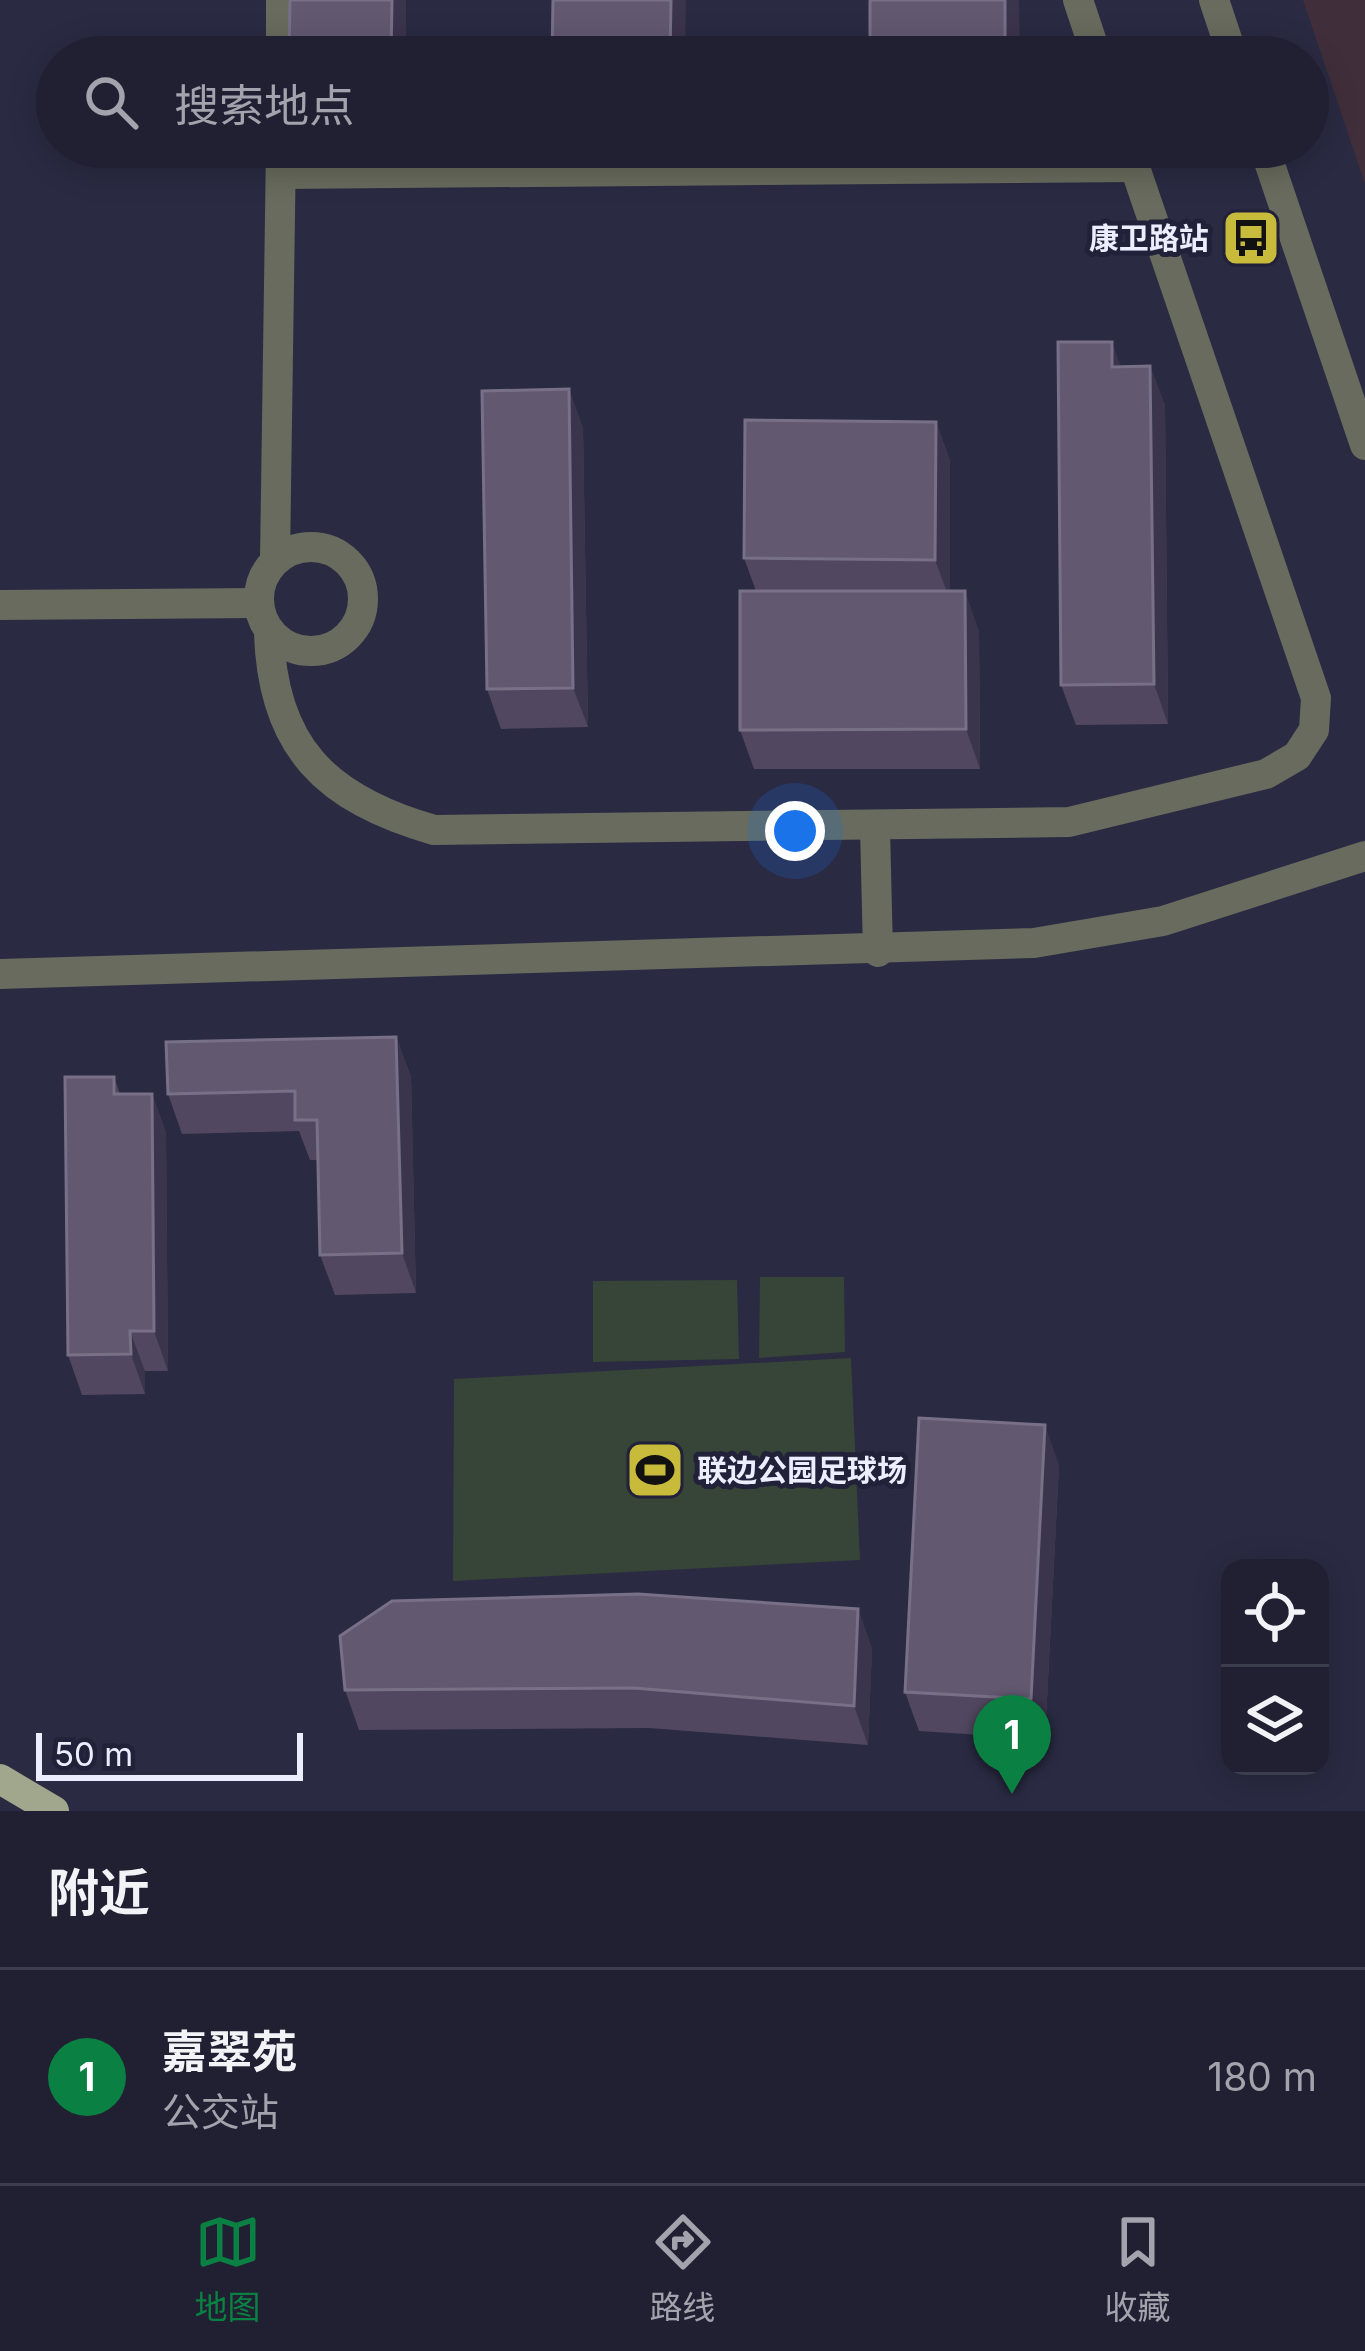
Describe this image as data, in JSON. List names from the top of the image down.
{
  "places": {
    "bus stop": ["康卫路站"],
    "sports": ["联边公园足球场"]
  },
  "scale_bar": "50 m",
  "page": {
    "search": "搜索地点",
    "pins": "1",
    "scale": "50 m",
    "heading": "附近",
    "list": [
      {
        "mark": "1",
        "name": "嘉翠苑",
        "note": "公交站",
        "value": "180 m"
      }
    ],
    "nav": ["地图", "路线", "收藏"]
  }
}
